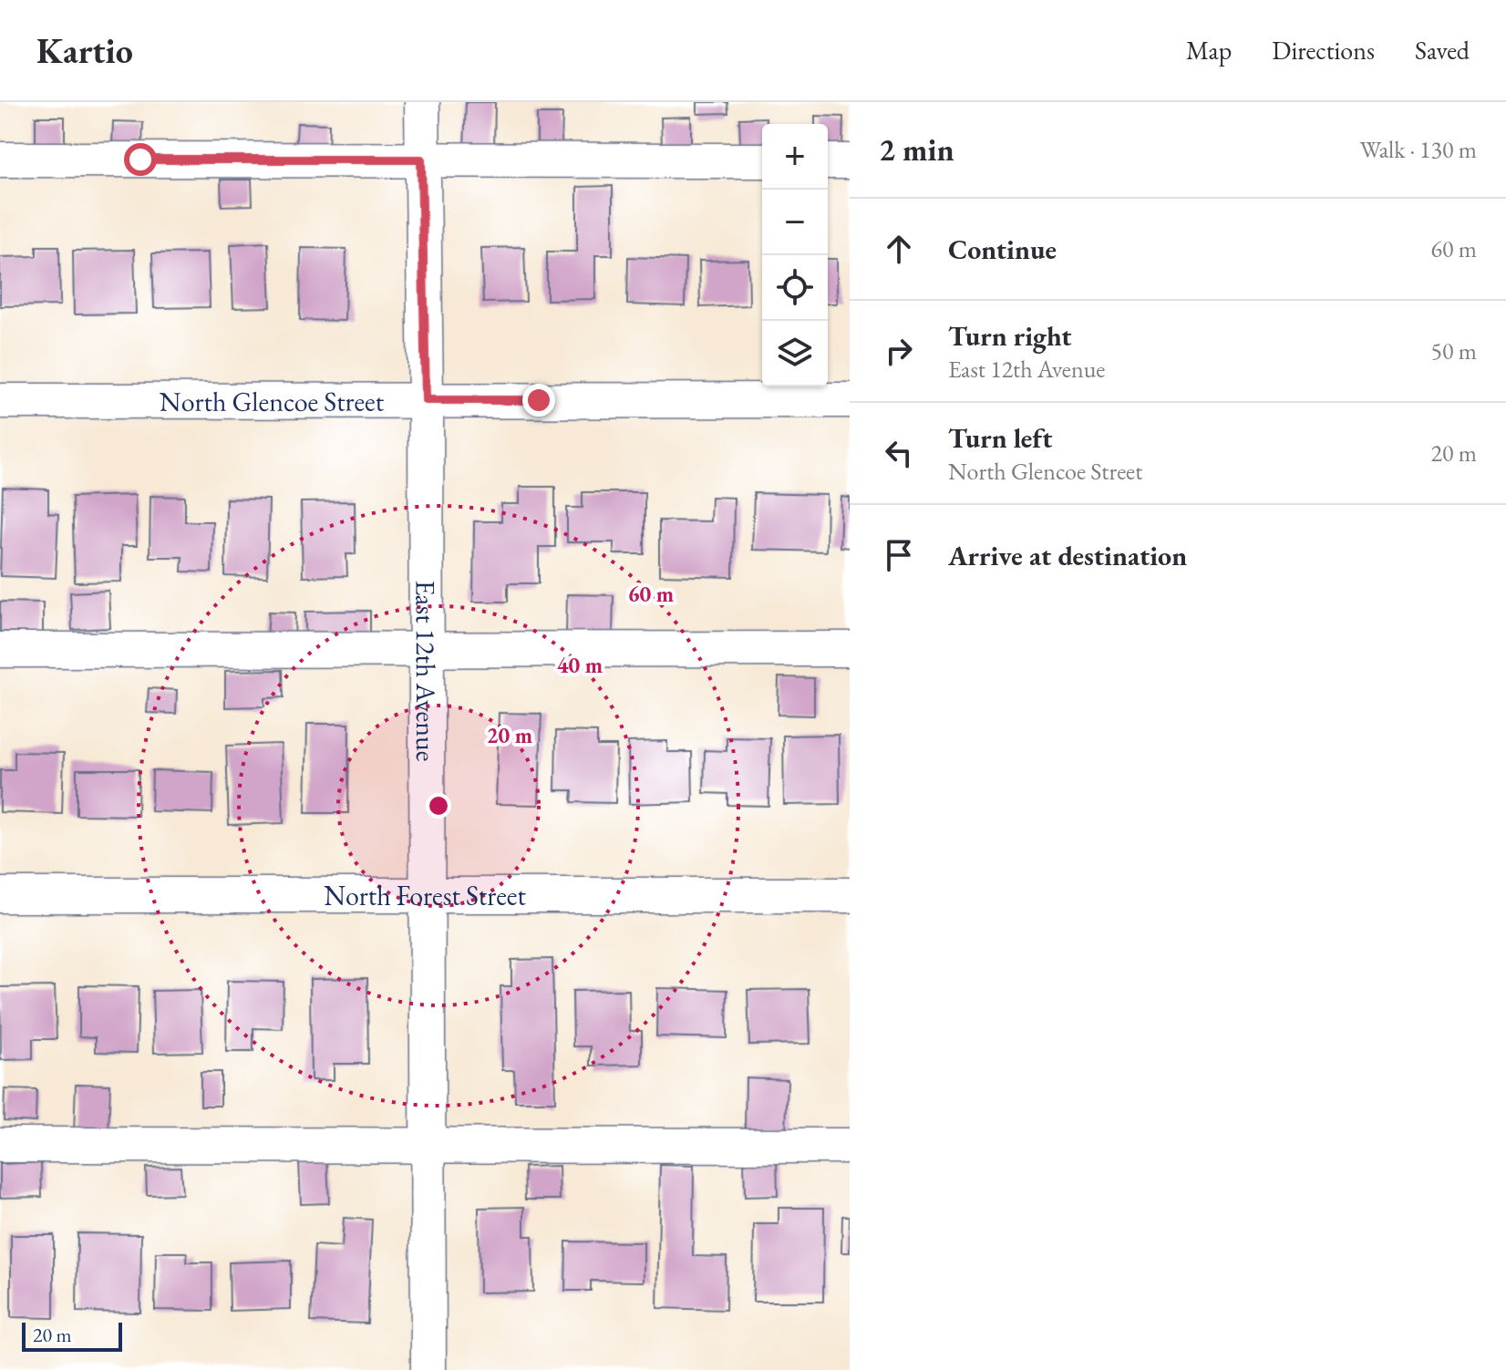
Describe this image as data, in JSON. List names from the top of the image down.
{
  "streets": {
    "street": ["North Glencoe Street", "East 12th Avenue", "North Forest Street"]
  },
  "crossings": [
    ["North Glencoe Street", "East 12th Avenue"],
    ["East 12th Avenue", "North Forest Street"]
  ],
  "scale_bar": "20 m",
  "page": {
    "header": "Kartio",
    "nav": ["Map", "Directions", "Saved"],
    "heading": ["2 min", "Walk · 130 m"],
    "map_buttons": ["+", "−"],
    "list": [
      ["Continue", "60 m"],
      ["Turn right", "East 12th Avenue", "50 m"],
      ["Turn left", "North Glencoe Street", "20 m"],
      "Arrive at destination"
    ],
    "scale": "20 m"
  },
  "rings": ["60 m", "40 m", "20 m"]
}
